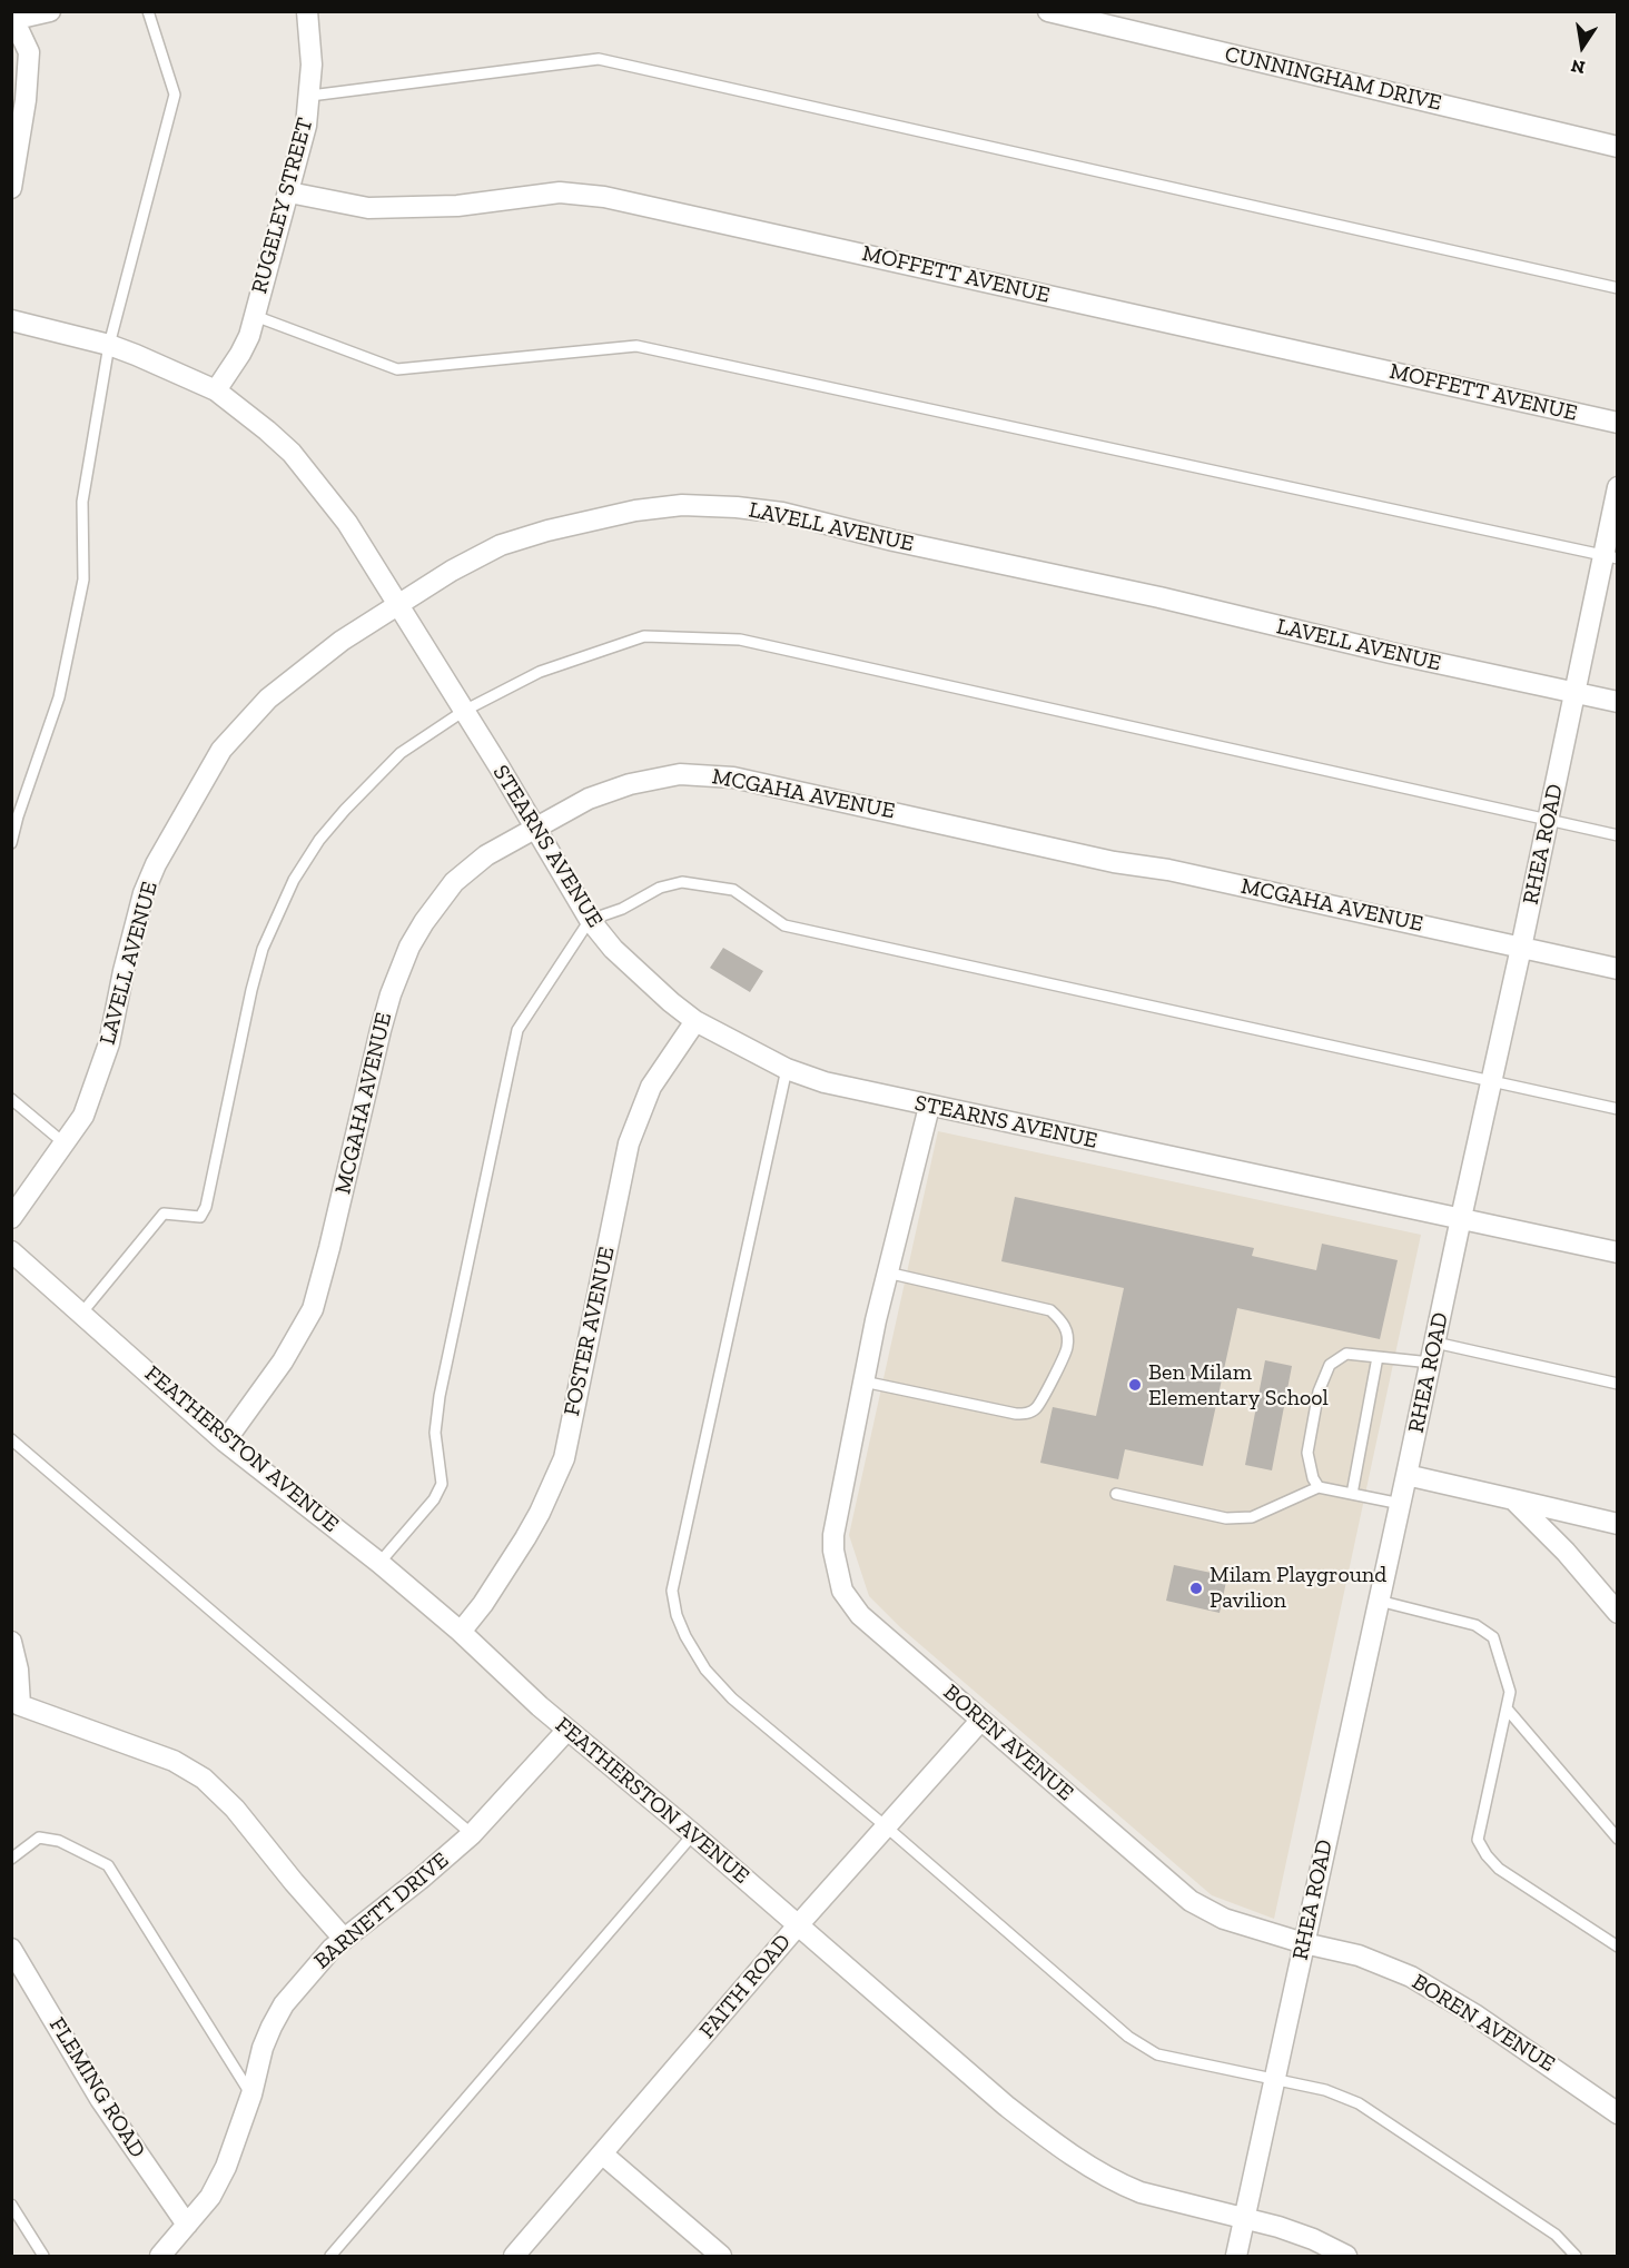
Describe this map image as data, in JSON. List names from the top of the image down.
{
  "streets": {
    "street": [
      "CUNNINGHAM DRIVE",
      "RUGELEY STREET",
      "MOFFETT AVENUE",
      "LAVELL AVENUE",
      "MCGAHA AVENUE",
      "RHEA ROAD",
      "STEARNS AVENUE",
      "FOSTER AVENUE",
      "FEATHERSTON AVENUE",
      "BOREN AVENUE",
      "BARNETT DRIVE",
      "FAITH ROAD",
      "FLEMING ROAD"
    ]
  },
  "crossings": [
    ["RUGELEY STREET", "MOFFETT AVENUE"],
    ["RUGELEY STREET", "STEARNS AVENUE"],
    ["LAVELL AVENUE", "RHEA ROAD"],
    ["LAVELL AVENUE", "STEARNS AVENUE"],
    ["MCGAHA AVENUE", "RHEA ROAD"],
    ["MCGAHA AVENUE", "STEARNS AVENUE"],
    ["MCGAHA AVENUE", "FEATHERSTON AVENUE"],
    ["RHEA ROAD", "STEARNS AVENUE"],
    ["RHEA ROAD", "FEATHERSTON AVENUE"],
    ["RHEA ROAD", "BOREN AVENUE"],
    ["STEARNS AVENUE", "FOSTER AVENUE"],
    ["STEARNS AVENUE", "BOREN AVENUE"],
    ["FOSTER AVENUE", "FEATHERSTON AVENUE"],
    ["FEATHERSTON AVENUE", "BARNETT DRIVE"],
    ["FEATHERSTON AVENUE", "FAITH ROAD"],
    ["BOREN AVENUE", "FAITH ROAD"],
    ["BARNETT DRIVE", "FLEMING ROAD"]
  ],
  "places": ["Ben Milam Elementary School", "Milam Playground Pavilion"],
  "north": "bottom"
}
